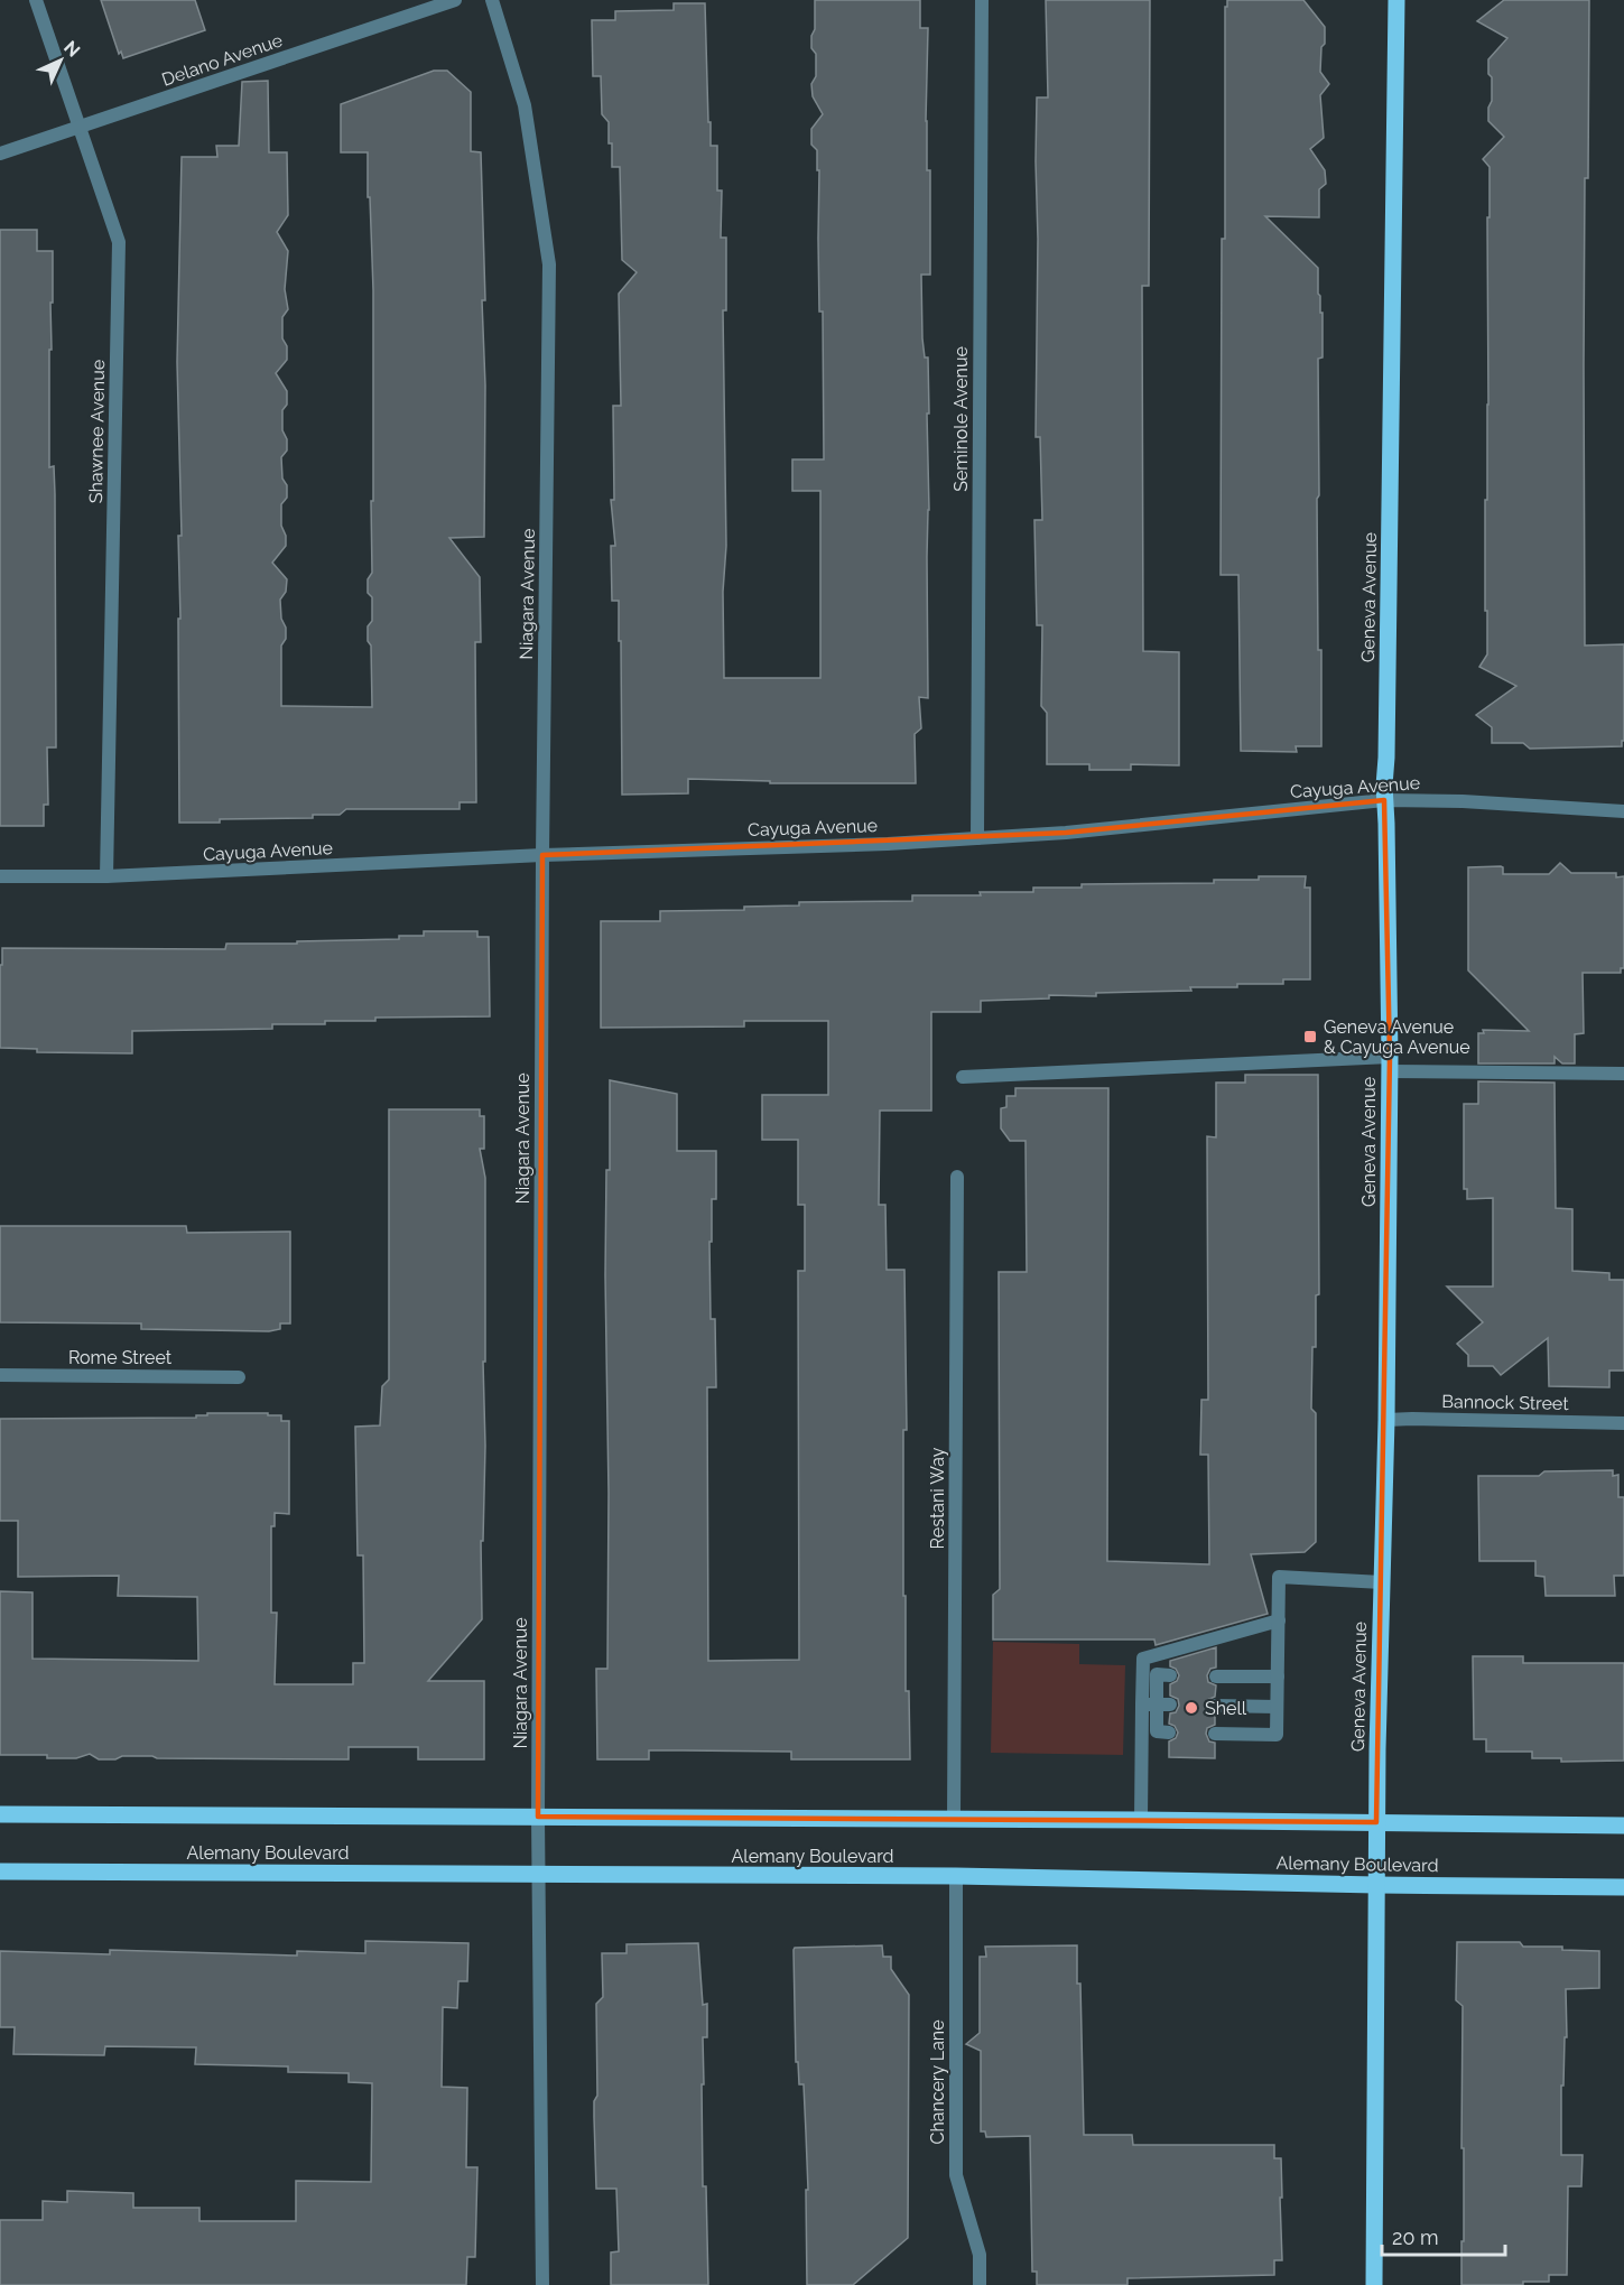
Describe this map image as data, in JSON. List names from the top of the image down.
{
  "streets": {
    "main road": ["Geneva Avenue", "Alemany Boulevard"],
    "street": [
      "Delano Avenue",
      "Seminole Avenue",
      "Shawnee Avenue",
      "Niagara Avenue",
      "Cayuga Avenue",
      "Rome Street",
      "Bannock Street",
      "Restani Way",
      "Chancery Lane"
    ]
  },
  "crossings": [
    ["Delano Avenue", "Shawnee Avenue"],
    ["Seminole Avenue", "Cayuga Avenue"],
    ["Shawnee Avenue", "Cayuga Avenue"],
    ["Niagara Avenue", "Cayuga Avenue"],
    ["Niagara Avenue", "Alemany Boulevard"],
    ["Geneva Avenue", "Cayuga Avenue"],
    ["Geneva Avenue", "Bannock Street"],
    ["Geneva Avenue", "Alemany Boulevard"],
    ["Restani Way", "Alemany Boulevard"],
    ["Alemany Boulevard", "Chancery Lane"]
  ],
  "places": {
    "transit": ["Geneva Avenue & Cayuga Avenue"],
    "other": ["Shell"]
  },
  "scale_bar": "20 m",
  "north": "top right"
}
